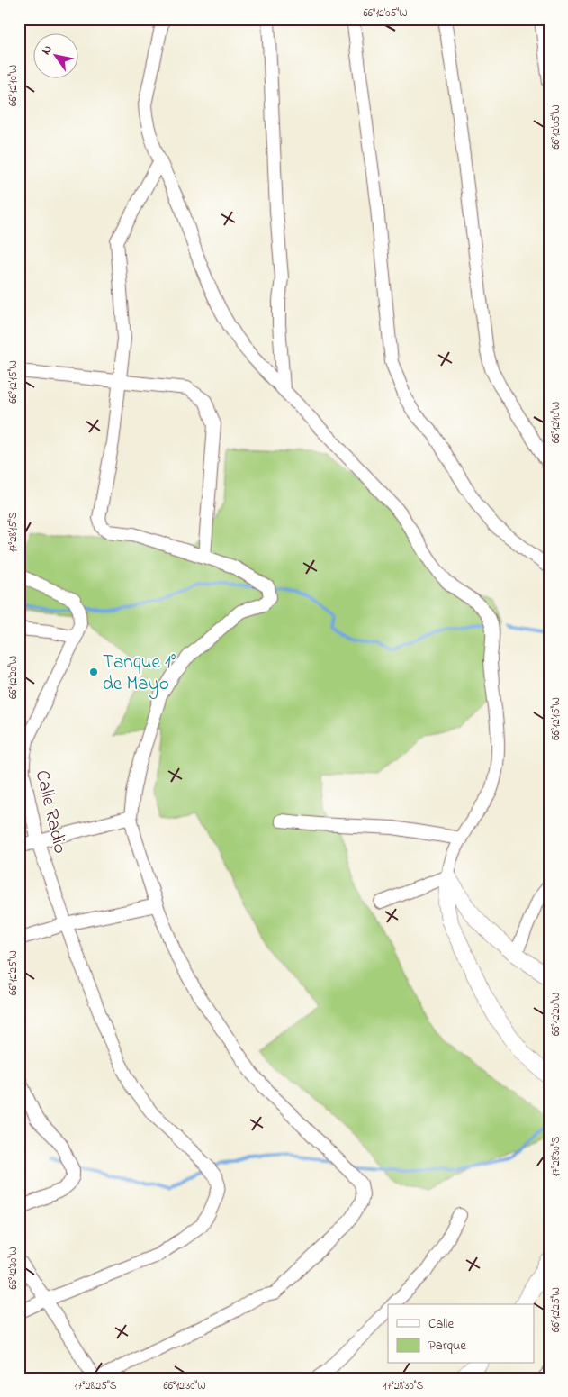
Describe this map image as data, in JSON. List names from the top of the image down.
{
  "streets": {
    "street": ["Calle Radio"]
  },
  "places": ["Tanque 1° de Mayo"],
  "legend": ["Calle", "Parque"],
  "north": "top left",
  "coordinates": [
    "66°12'05\"W",
    "66°12'10\"W",
    "66°12'15\"W",
    "17°28'15\"S",
    "66°12'20\"W",
    "66°12'25\"W",
    "17°28'30\"S",
    "66°12'30\"W",
    "17°28'25\"S"
  ]
}
